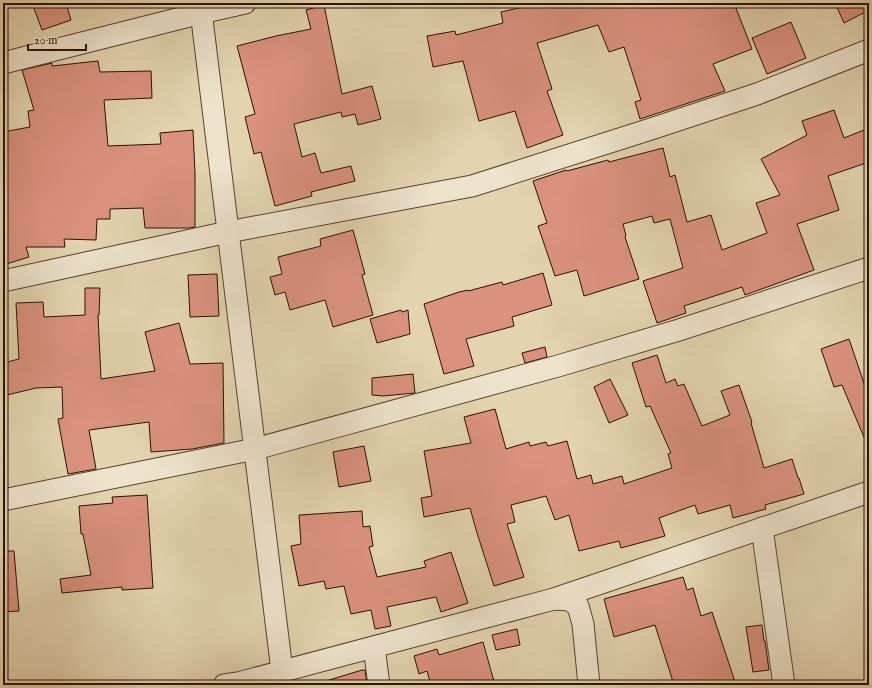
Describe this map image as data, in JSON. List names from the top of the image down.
{
  "scale_bar": "20 m"
}
